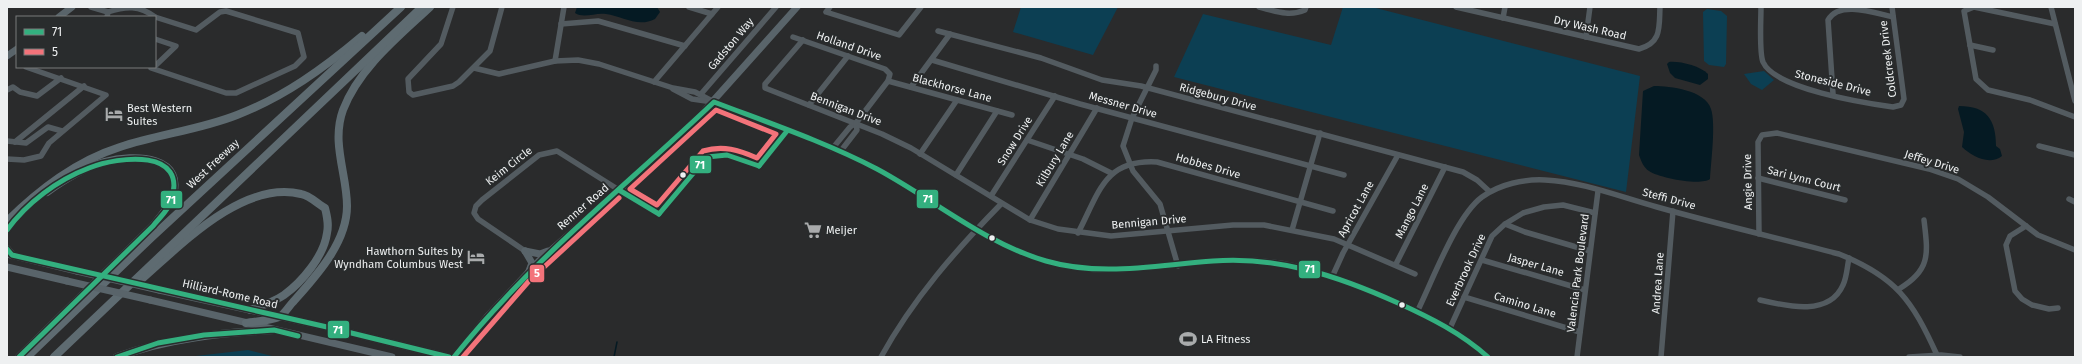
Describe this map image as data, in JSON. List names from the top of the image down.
{
  "streets": {
    "highway": ["West Freeway"],
    "main road": ["Renner Road", "Hilliard-Rome Road"],
    "street": [
      "Dry Wash Road",
      "Gadston Way",
      "Holland Drive",
      "Coldcreek Drive",
      "Stoneside Drive",
      "Blackhorse Lane",
      "Ridgebury Drive",
      "Messner Drive",
      "Bennigan Drive",
      "Snow Drive",
      "Kilbury Lane",
      "Jeffey Drive",
      "Keim Circle",
      "Hobbes Drive",
      "Sari Lynn Court",
      "Angie Drive",
      "Steffi Drive",
      "Apricot Lane",
      "Mango Lane",
      "Jasper Lane",
      "Everbrook Drive",
      "Valencia Park Boulevard",
      "Andrea Lane",
      "Camino Lane"
    ]
  },
  "crossings": [
    ["Holland Drive", "Blackhorse Lane"],
    ["Holland Drive", "Bennigan Drive"],
    ["Coldcreek Drive", "Stoneside Drive"],
    ["Ridgebury Drive", "Steffi Drive"],
    ["Ridgebury Drive", "Apricot Lane"],
    ["Ridgebury Drive", "Mango Lane"],
    ["Messner Drive", "Snow Drive"],
    ["Messner Drive", "Kilbury Lane"],
    ["Bennigan Drive", "Snow Drive"],
    ["Bennigan Drive", "Kilbury Lane"],
    ["Bennigan Drive", "Apricot Lane"],
    ["Bennigan Drive", "Mango Lane"],
    ["Jeffey Drive", "Angie Drive"],
    ["Keim Circle", "Renner Road"],
    ["Sari Lynn Court", "Angie Drive"],
    ["Angie Drive", "Steffi Drive"],
    ["Steffi Drive", "Valencia Park Boulevard"],
    ["Steffi Drive", "Andrea Lane"],
    ["Jasper Lane", "Everbrook Drive"],
    ["Jasper Lane", "Valencia Park Boulevard"],
    ["Everbrook Drive", "Valencia Park Boulevard"],
    ["Everbrook Drive", "Camino Lane"],
    ["Valencia Park Boulevard", "Camino Lane"]
  ],
  "places": {
    "hotel": ["Best Western Suites", "Hawthorn Suites by Wyndham Columbus West"],
    "supermarket": ["Meijer"],
    "sports": ["LA Fitness"]
  },
  "lines": ["transit line 71", "transit line 5"],
  "legend": ["71", "5"]
}
